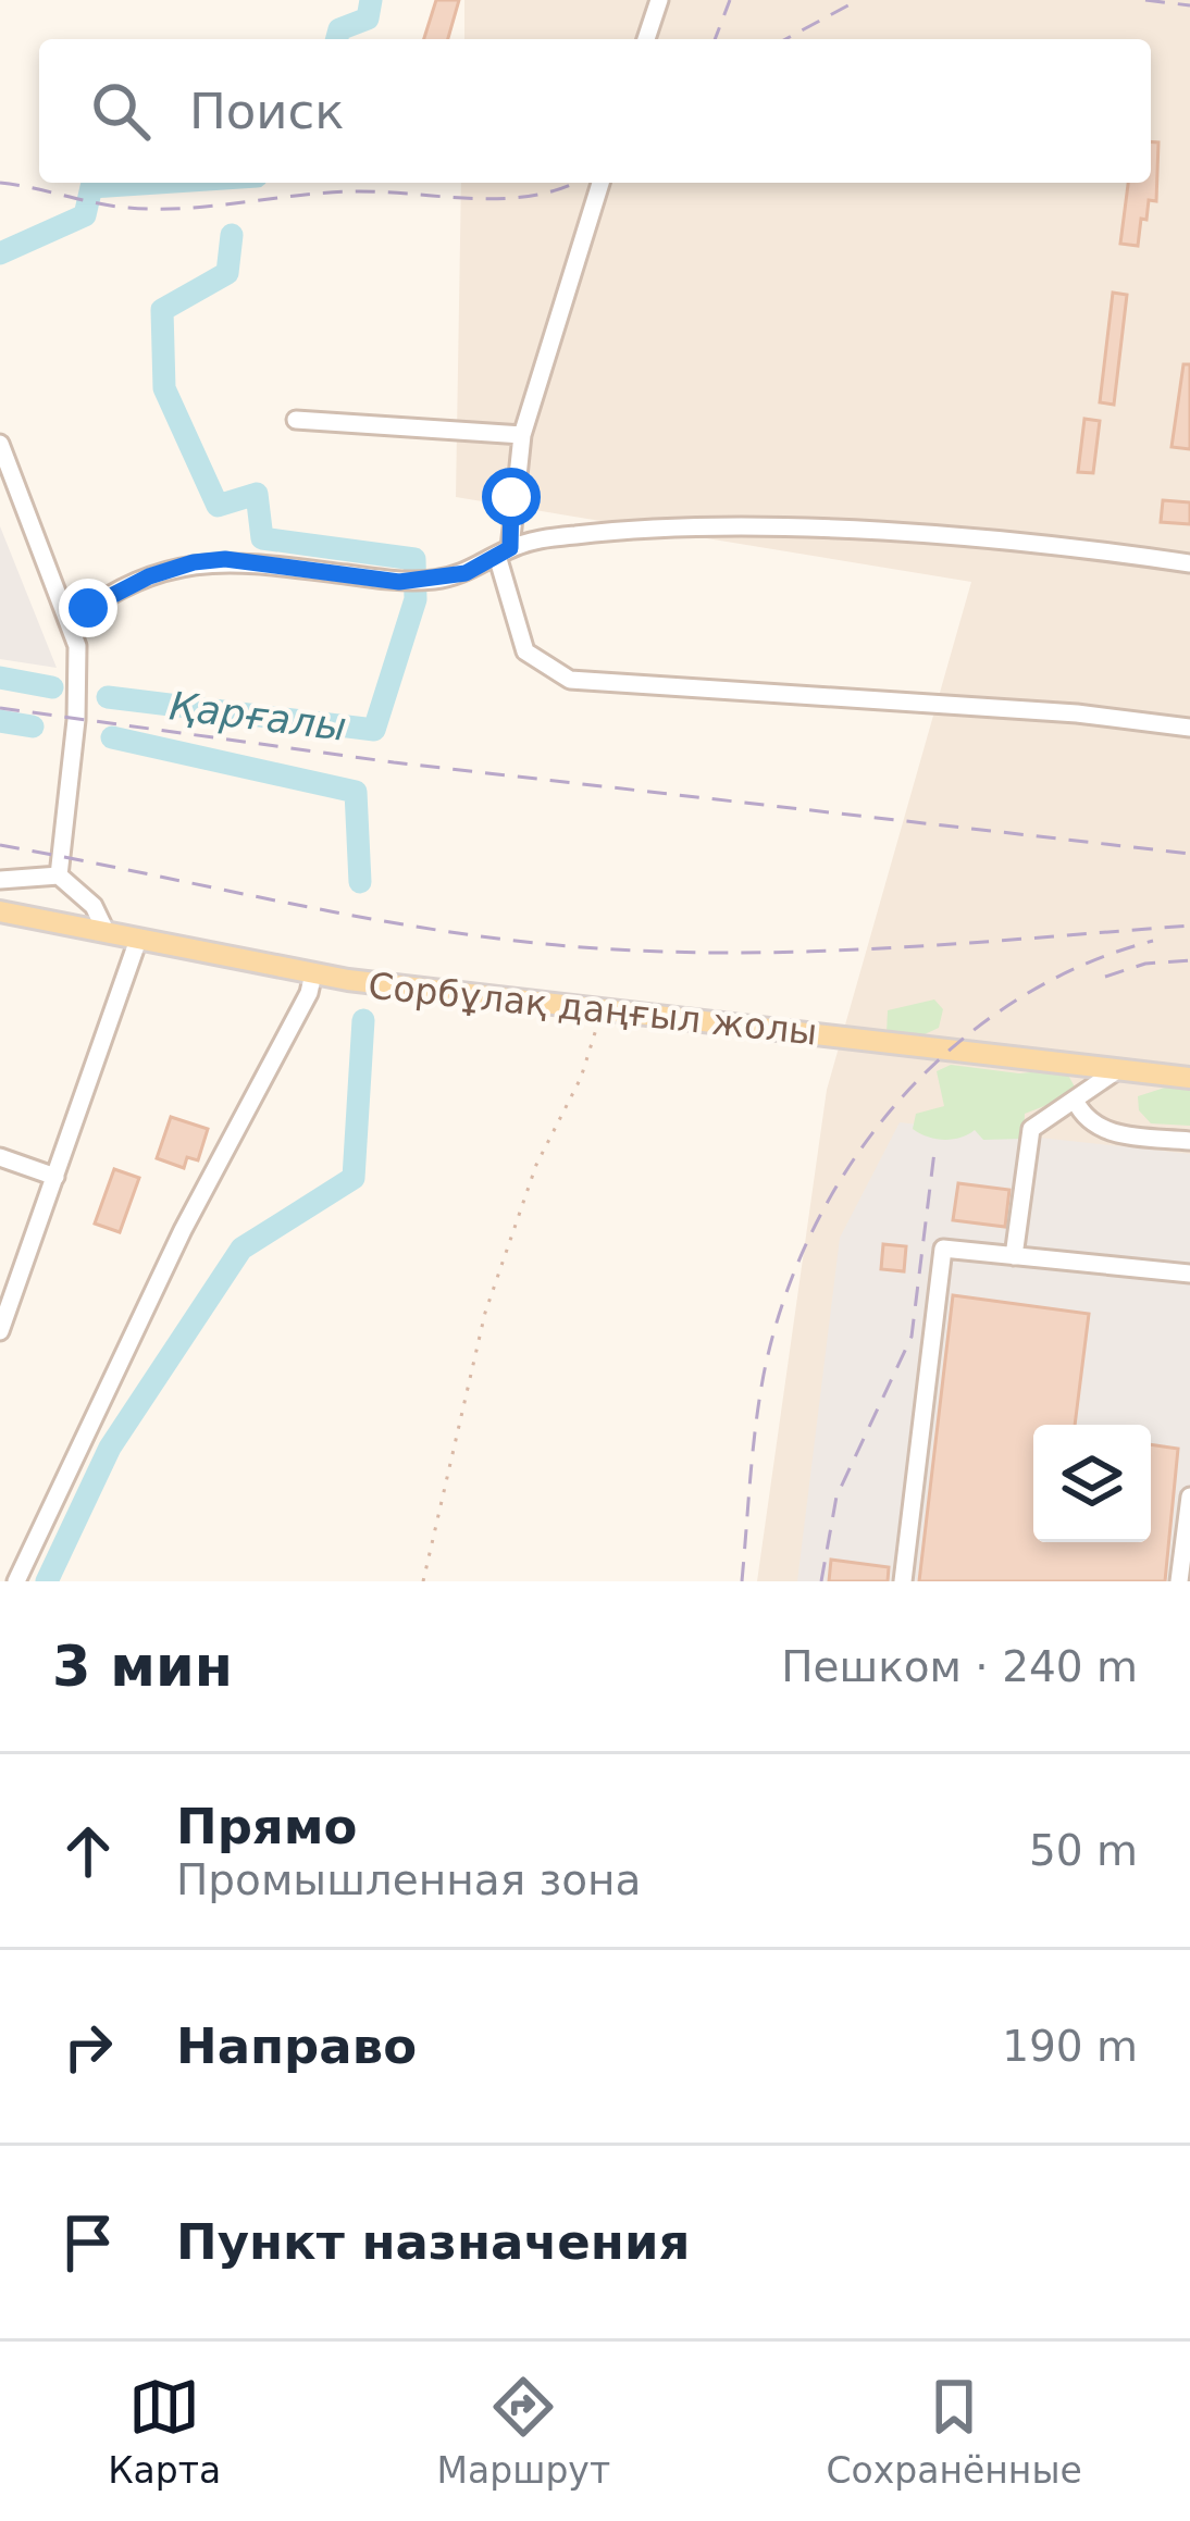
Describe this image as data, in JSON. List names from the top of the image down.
{
  "streets": {
    "main road": ["Сорбұлақ даңғыл жолы"]
  },
  "water": ["Қарғалы"],
  "page": {
    "search": "Поиск",
    "heading": ["3 мин", "Пешком · 240 m"],
    "list": [
      ["Прямо", "Промышленная зона", "50 m"],
      ["Направо", "190 m"],
      "Пункт назначения"
    ],
    "nav": ["Карта", "Маршрут", "Сохранённые"]
  }
}
